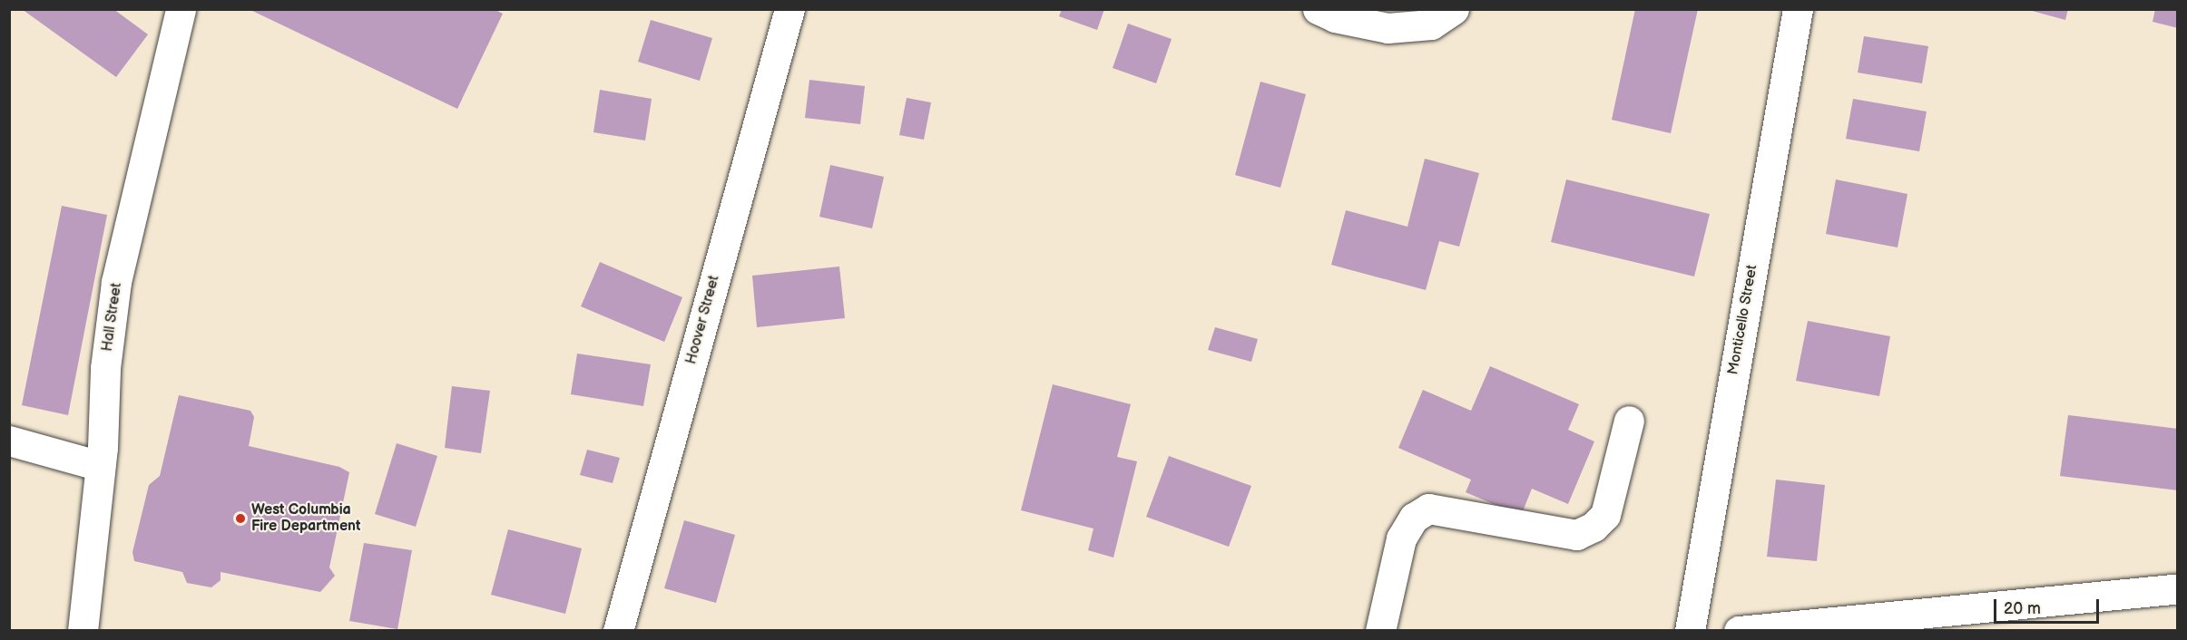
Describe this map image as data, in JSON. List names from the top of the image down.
{
  "streets": {
    "street": ["Hall Street", "Hoover Street", "Monticello Street"]
  },
  "places": ["West Columbia Fire Department"],
  "scale_bar": "20 m"
}
